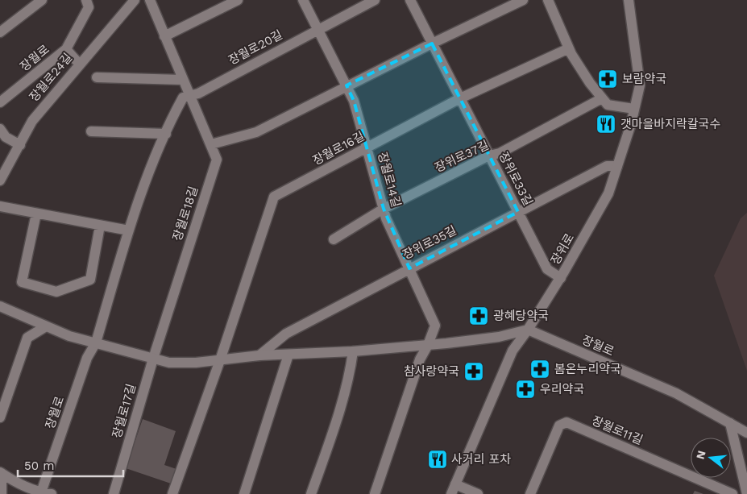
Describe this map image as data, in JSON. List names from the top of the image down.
{
  "streets": {
    "street": [
      "장월로20길",
      "장월로",
      "장월로24길",
      "장월로16길",
      "장위로37길",
      "장위로33길",
      "장월로14길",
      "장월로18길",
      "장위로35길",
      "장위로",
      "장월로17길",
      "장월로11길"
    ]
  },
  "crossings": [
    ["장월로20길", "장월로14길"],
    ["장월로20길", "장월로18길"],
    ["장월로", "장위로"],
    ["장월로16길", "장위로33길"],
    ["장월로16길", "장월로14길"],
    ["장위로37길", "장위로33길"],
    ["장위로37길", "장월로14길"],
    ["장위로33길", "장위로35길"],
    ["장위로33길", "장위로"],
    ["장월로14길", "장위로35길"],
    ["장월로18길", "장월로17길"],
    ["장위로35길", "장위로"]
  ],
  "places": {
    "pharmacy": [
      "보람약국",
      "광혜당약국",
      "봄온누리약국",
      "참사랑약국",
      "우리약국"
    ],
    "restaurant": ["갯마을바지락칼국수", "사거리 포차"]
  },
  "scale_bar": "50 m",
  "north": "left"
}
